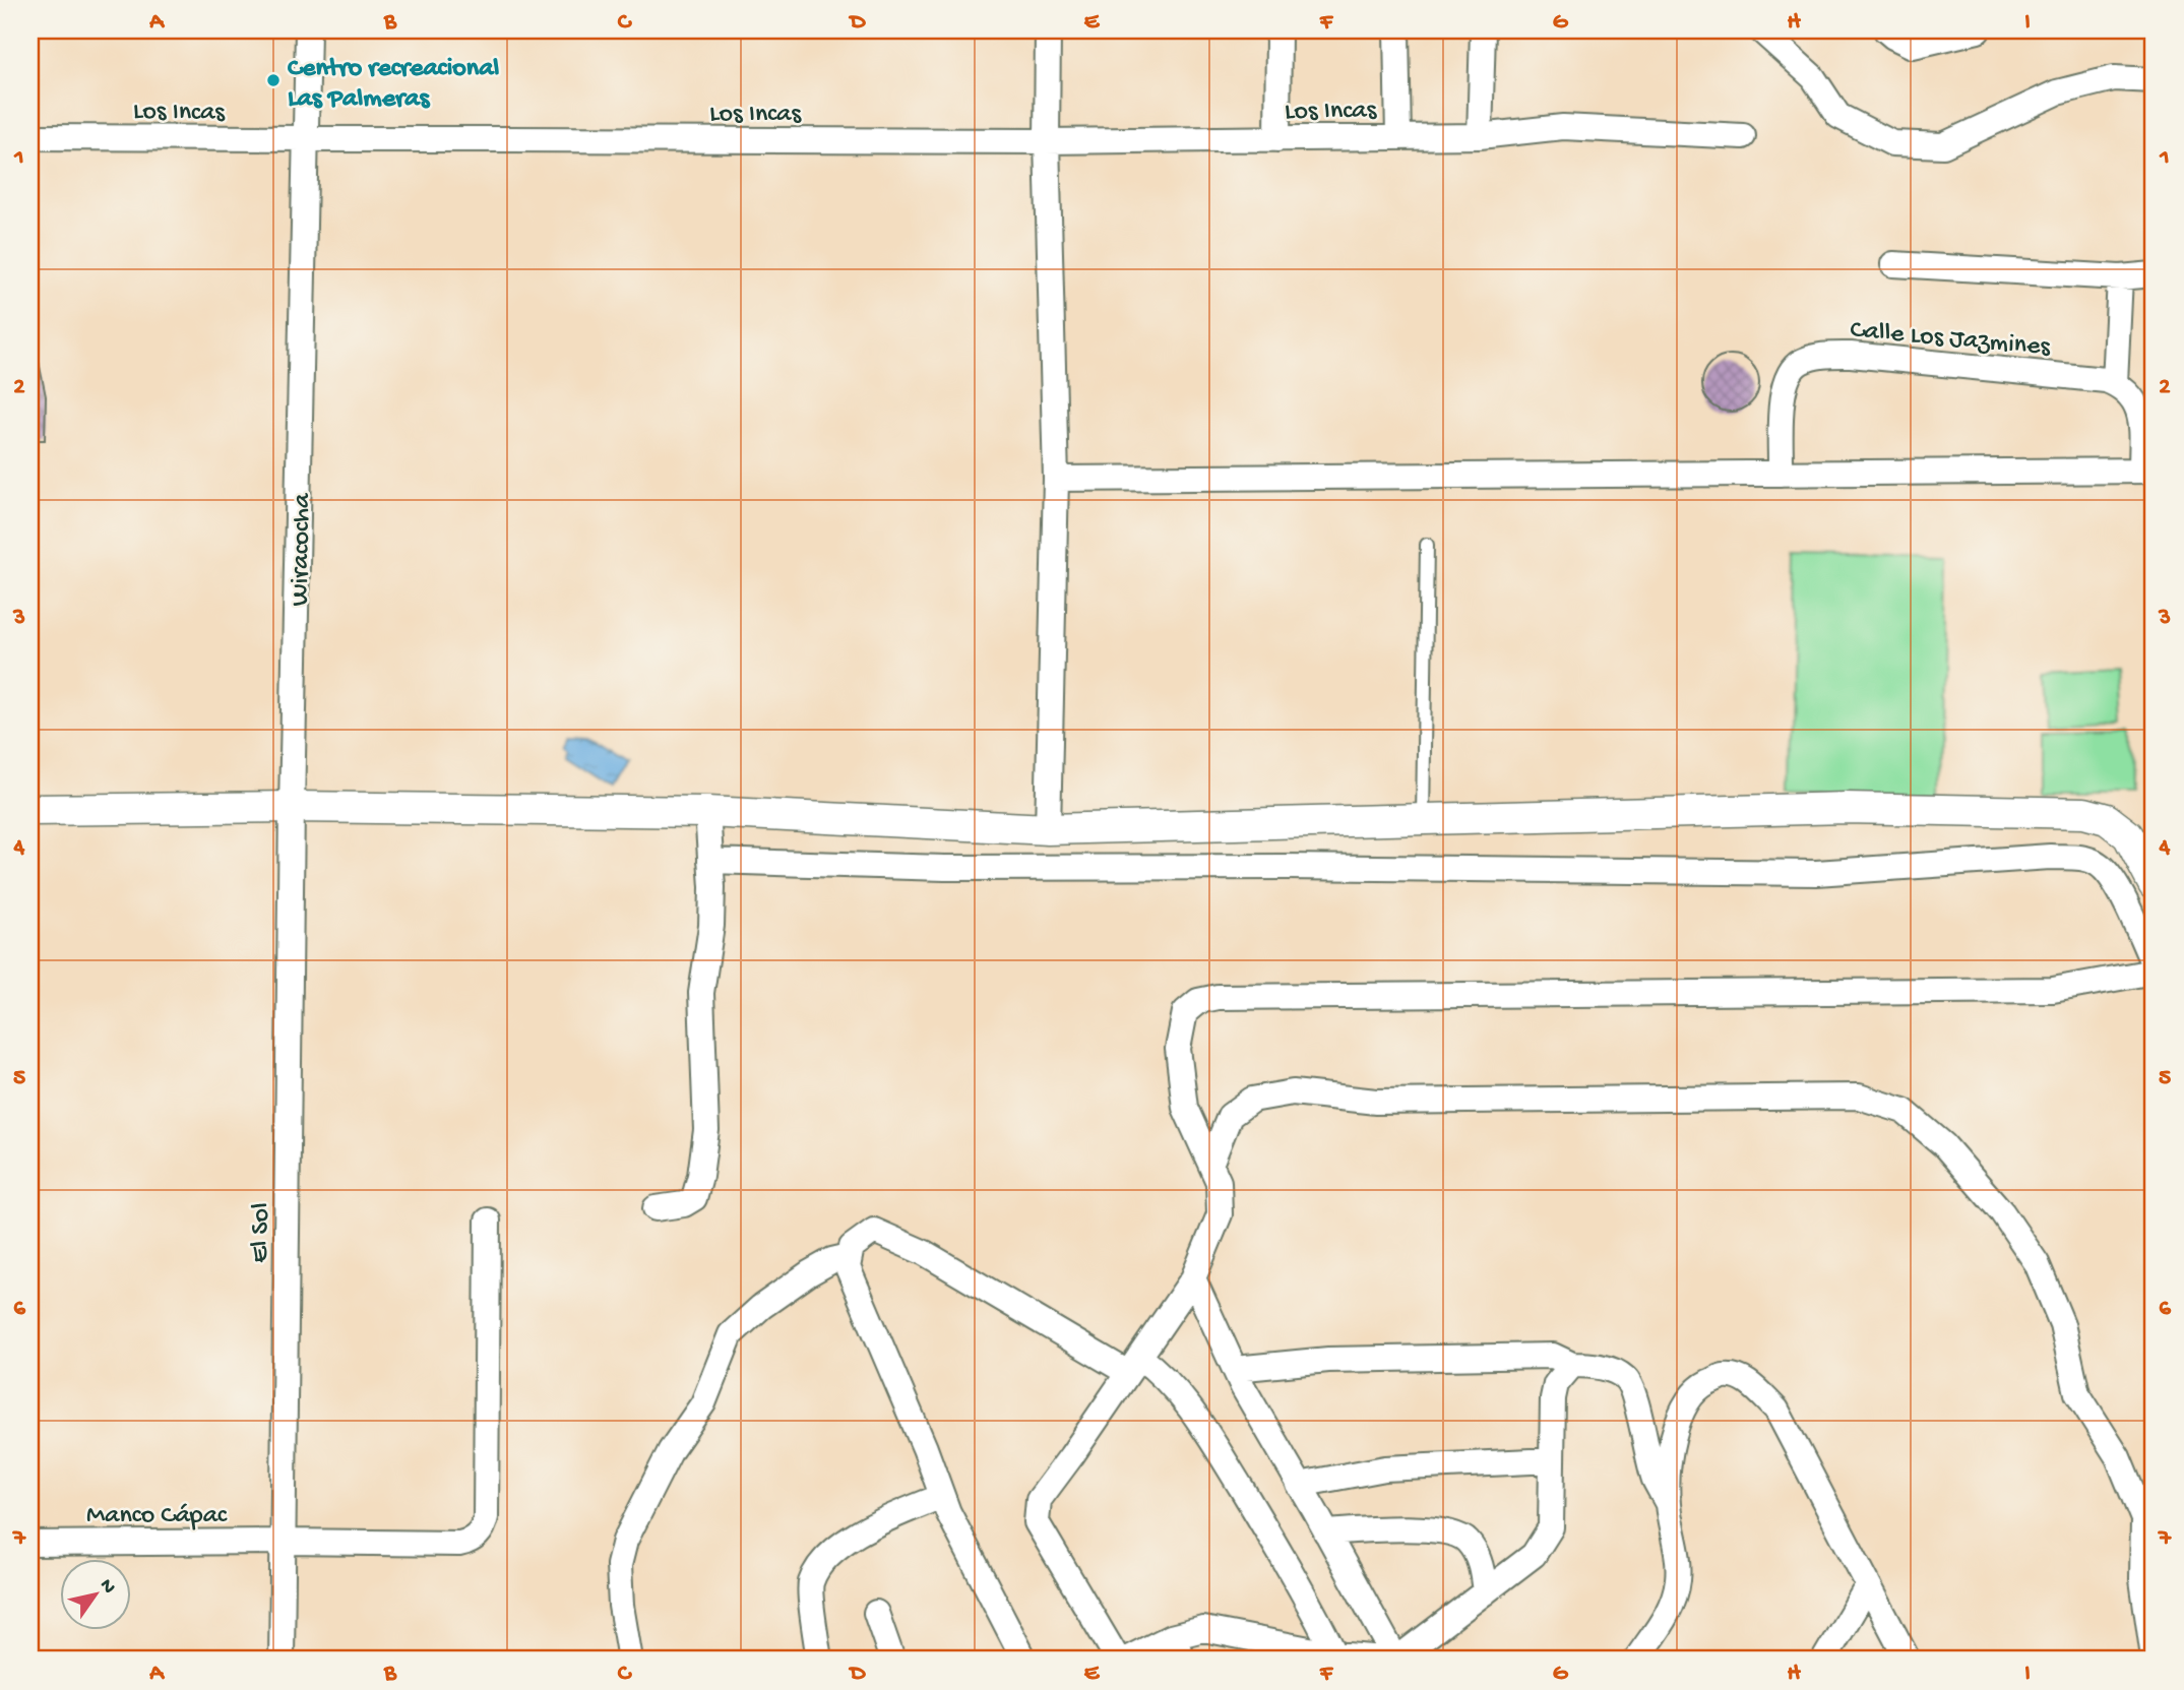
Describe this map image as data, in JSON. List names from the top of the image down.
{
  "streets": {
    "street": [
      "Los Incas",
      "Calle Los Jazmines",
      "Wiracocha",
      "El Sol",
      "Manco Cápac"
    ]
  },
  "crossings": [
    ["Los Incas", "Wiracocha"],
    ["Wiracocha", "El Sol"],
    ["El Sol", "Manco Cápac"]
  ],
  "places": ["Centro recreacional Las Palmeras"],
  "north": "top right",
  "grid": {
    "columns": [
      "A",
      "B",
      "C",
      "D",
      "E",
      "F",
      "G",
      "H",
      "I"
    ],
    "rows": [
      "1",
      "2",
      "3",
      "4",
      "5",
      "6",
      "7"
    ]
  }
}
